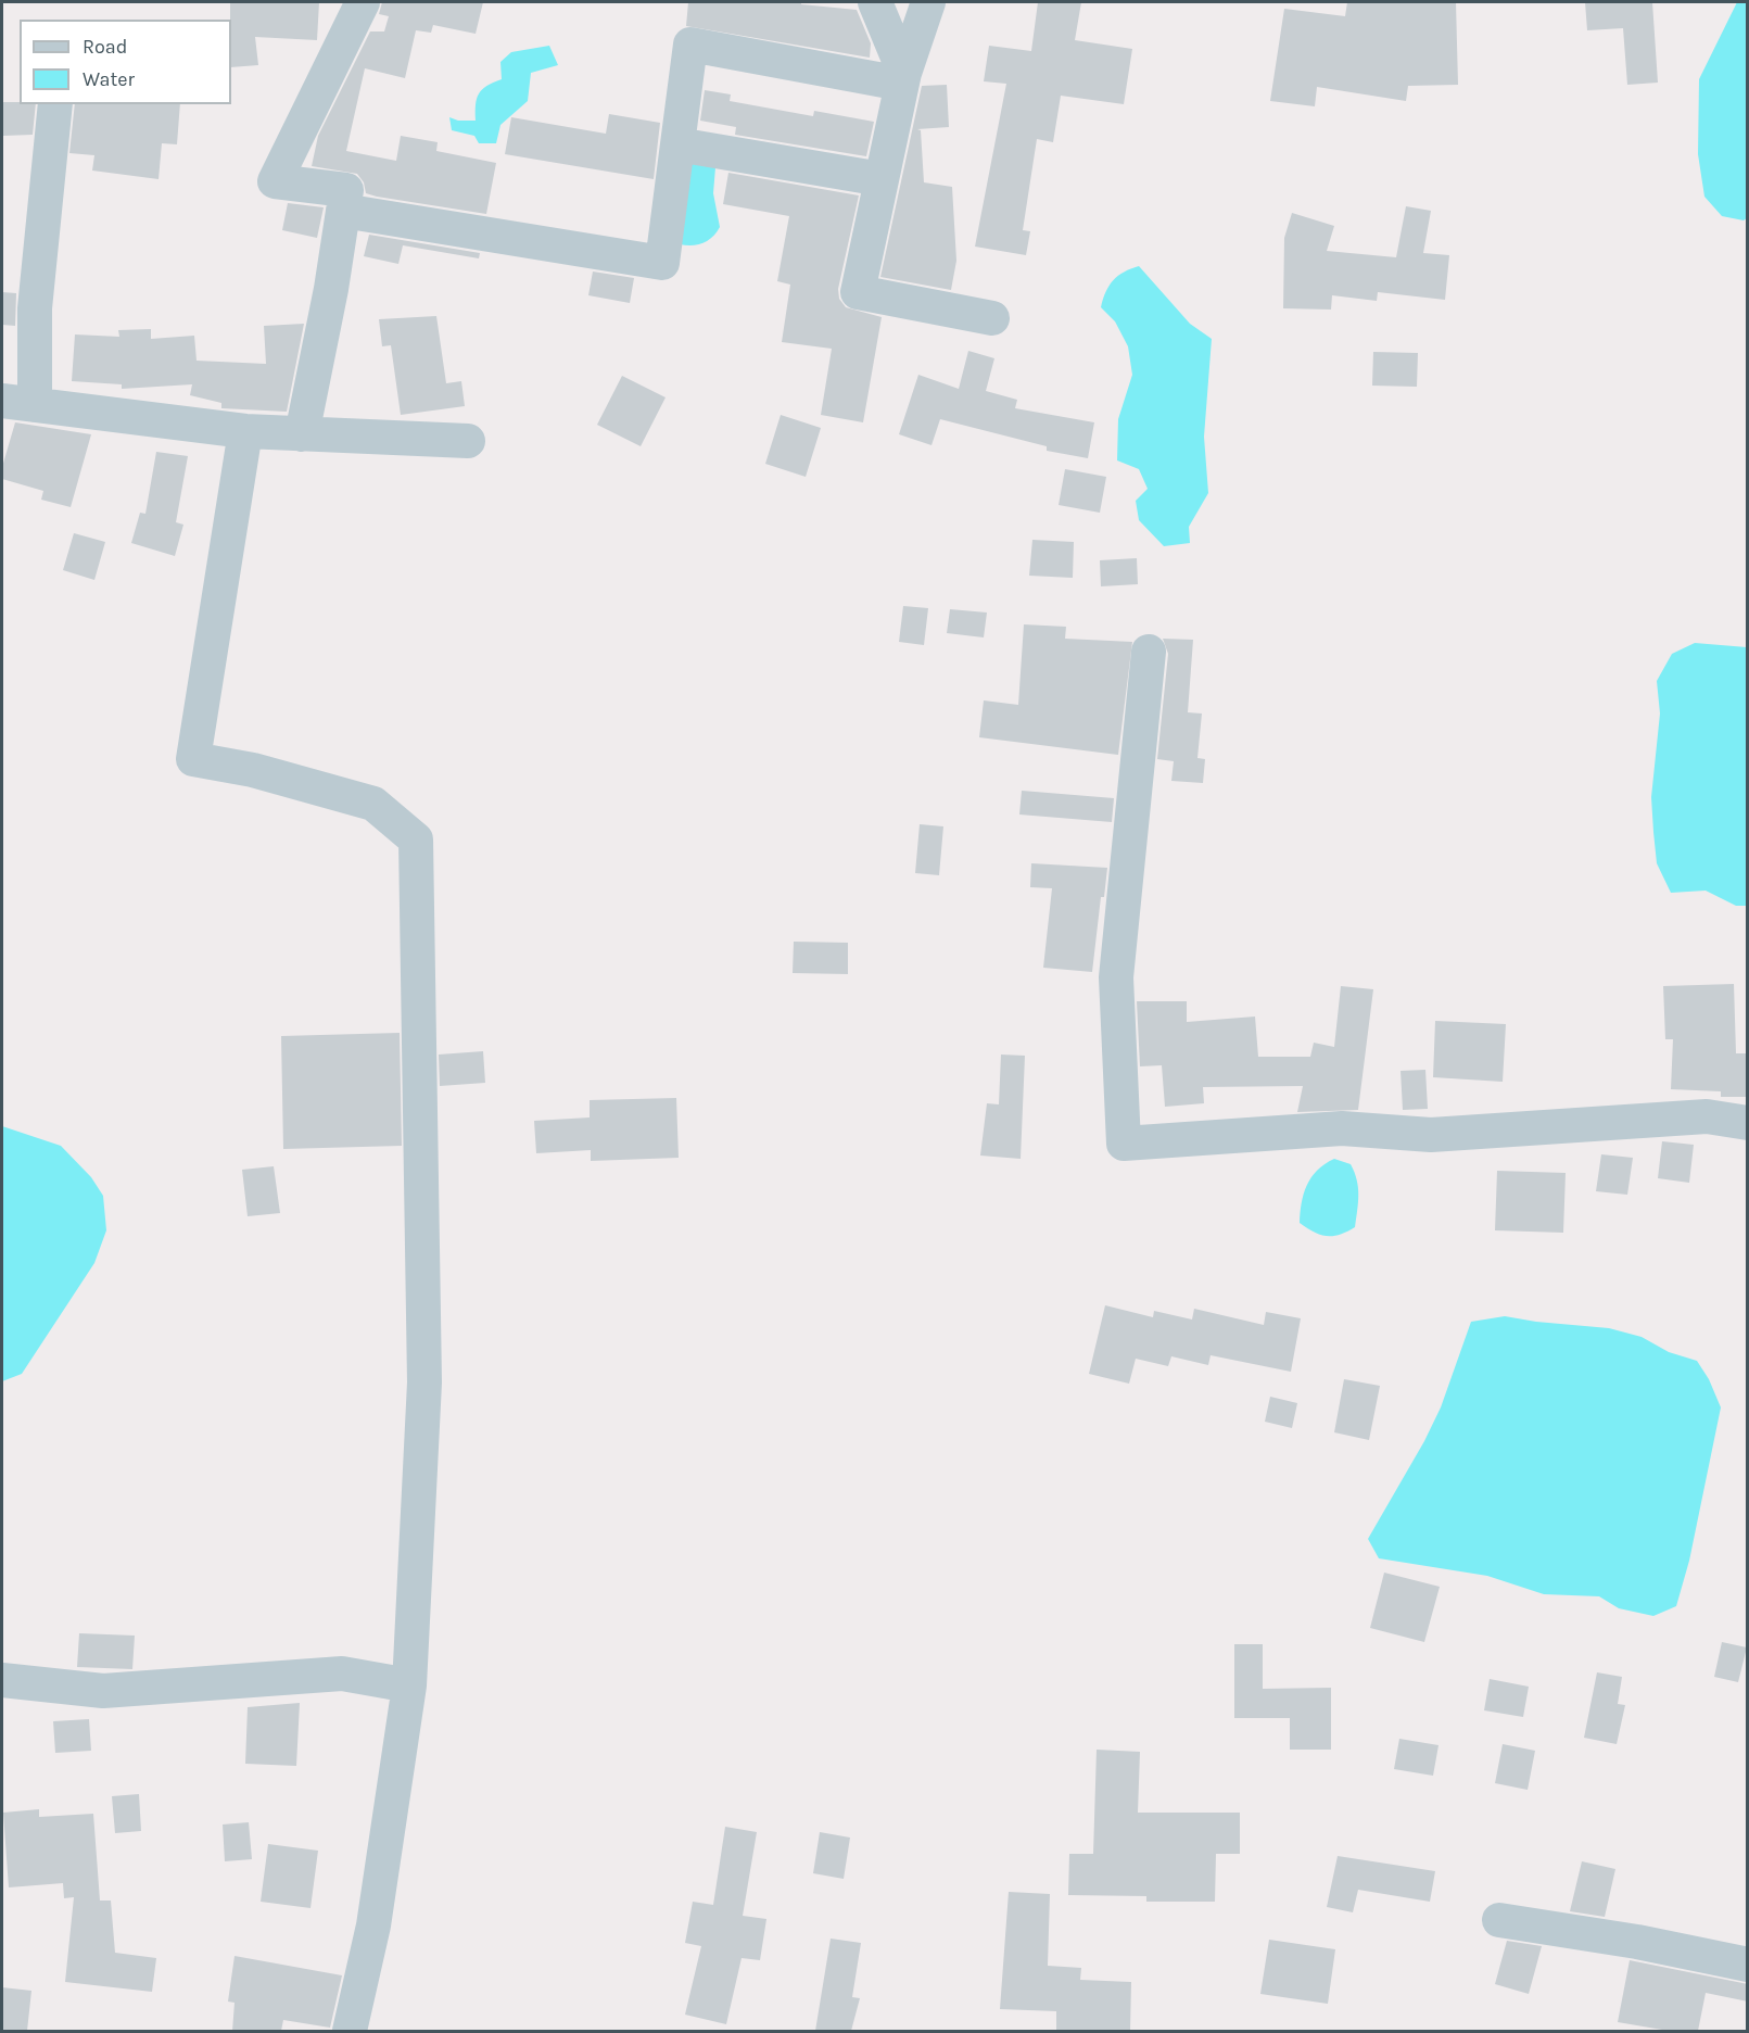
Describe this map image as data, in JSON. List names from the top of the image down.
{
  "legend": ["Road", "Water"]
}
